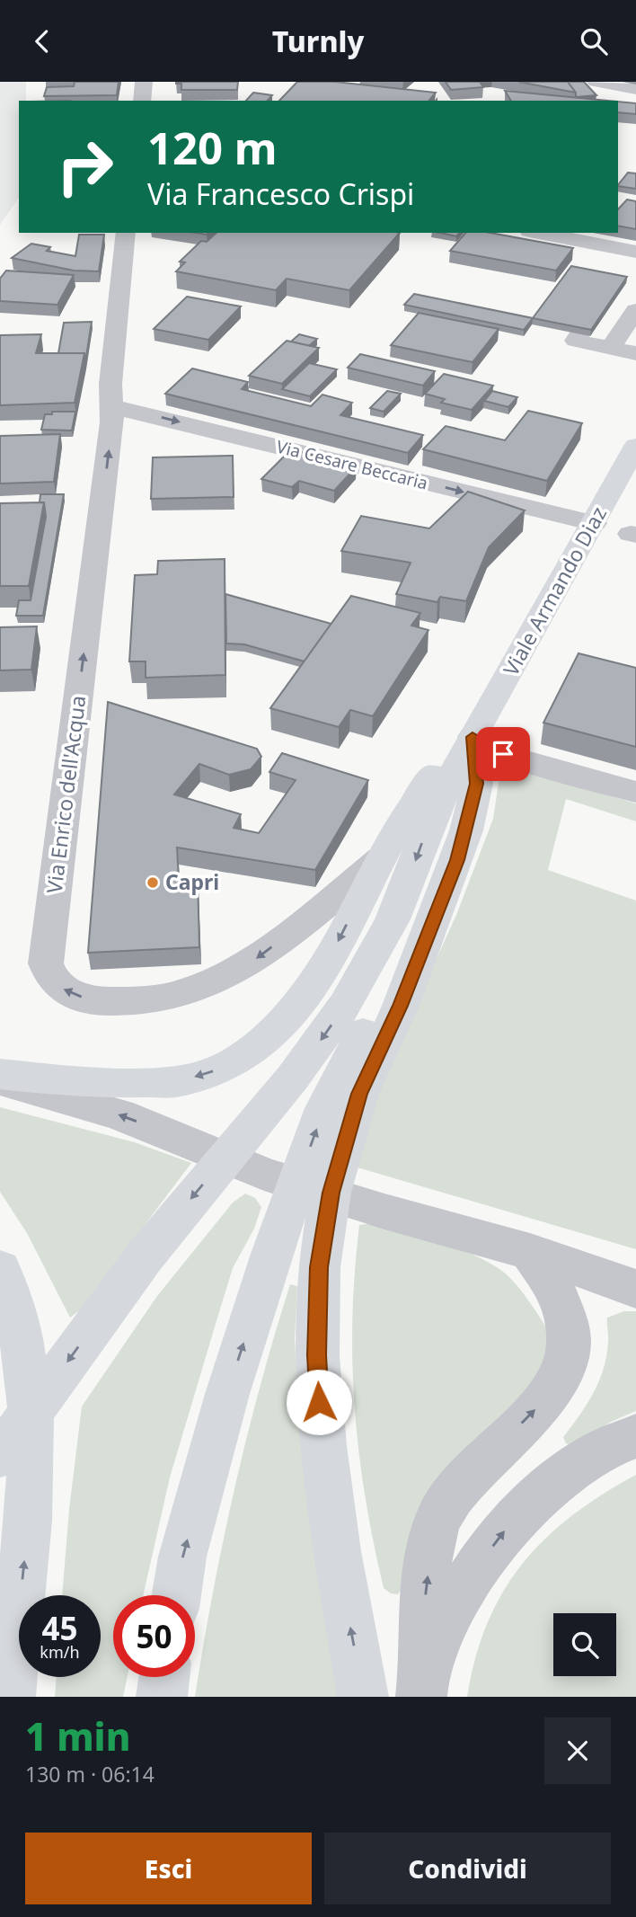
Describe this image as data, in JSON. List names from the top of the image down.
{
  "streets": {
    "main road": ["Viale Armando Diaz"],
    "street": ["Via Cesare Beccaria", "Via Enrico dell'Acqua"]
  },
  "crossings": [
    ["Via Cesare Beccaria", "Viale Armando Diaz"],
    ["Via Cesare Beccaria", "Via Enrico dell'Acqua"]
  ],
  "places": ["Capri"],
  "page": {
    "header": "Turnly",
    "turn": ["120 m", "Via Francesco Crispi"],
    "speed": "45 km/h",
    "limit": "50",
    "heading": ["1 min", "130 m · 06:14"],
    "buttons": ["Esci", "Condividi"]
  }
}
